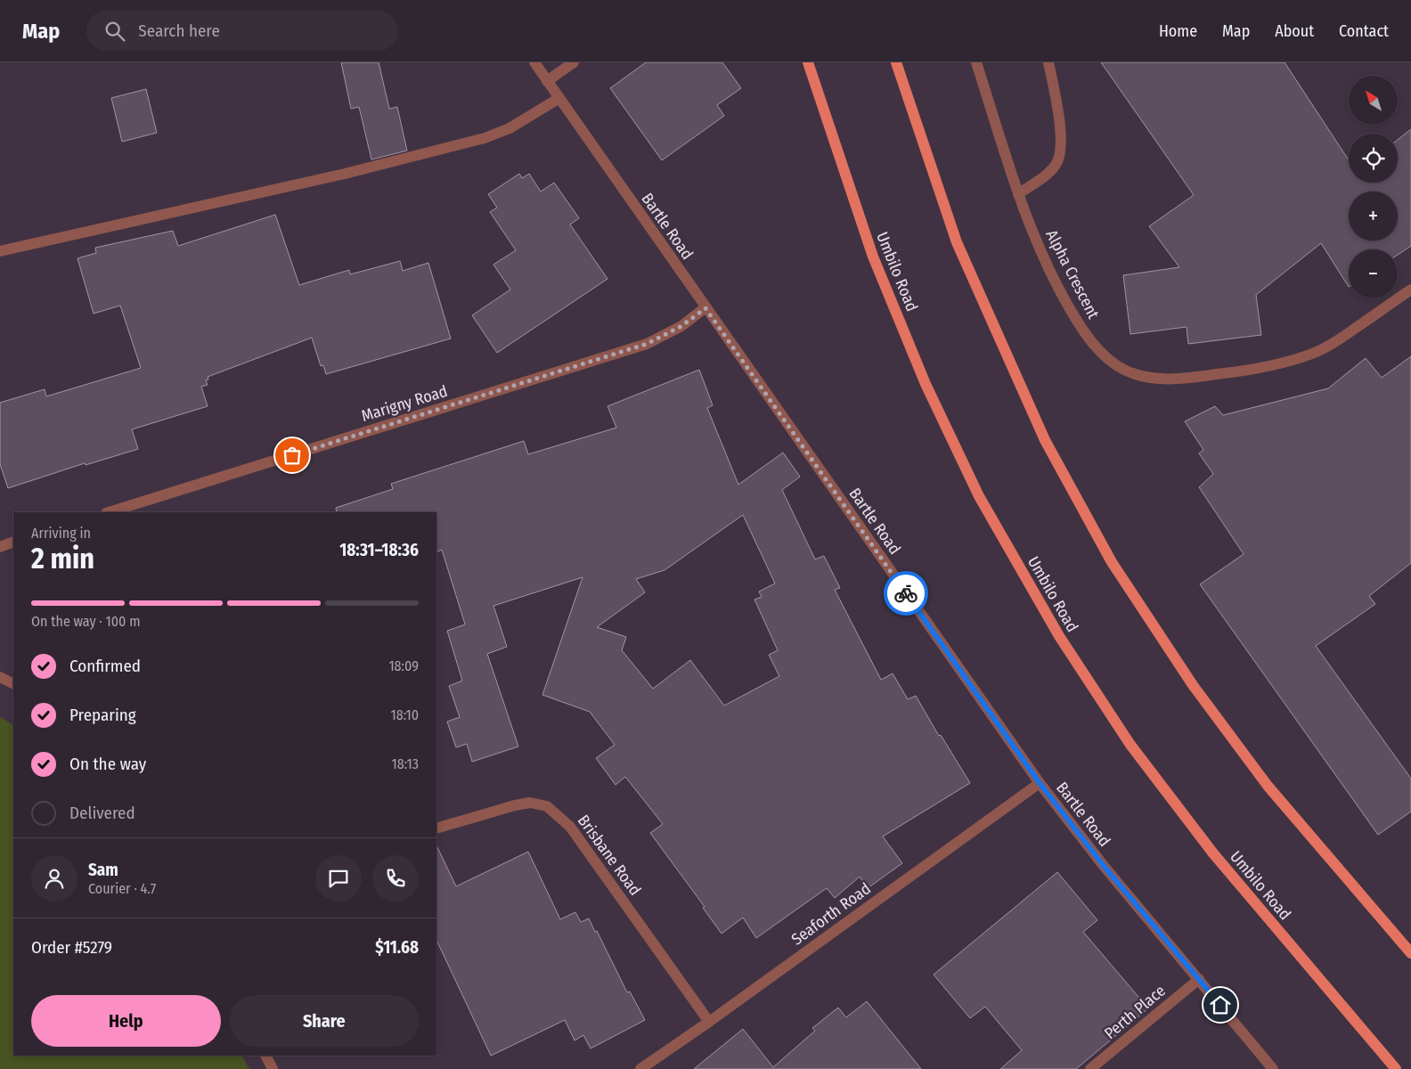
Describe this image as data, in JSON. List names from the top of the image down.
{
  "streets": {
    "main road": ["Umbilo Road"],
    "street": [
      "Bartle Road",
      "Alpha Crescent",
      "Marigny Road",
      "Brisbane Road",
      "Seaforth Road",
      "Perth Place"
    ]
  },
  "crossings": [
    ["Bartle Road", "Marigny Road"],
    ["Bartle Road", "Seaforth Road"],
    ["Bartle Road", "Perth Place"],
    ["Brisbane Road", "Seaforth Road"]
  ],
  "north": "top left",
  "page": {
    "header": "Map",
    "search": "Search here",
    "nav": [
      "Home",
      "Map",
      "About",
      "Contact"
    ],
    "map_buttons": ["+", "−"],
    "heading": ["2 min", "Arriving in", "18:31–18:36"],
    "panel": [
      "Sam",
      "Courier · 4.7",
      "Order #5279",
      "$11.68"
    ],
    "bar": "On the way · 100 m",
    "list": [
      ["Confirmed", "18:09"],
      ["Preparing", "18:10"],
      ["On the way", "18:13"],
      "Delivered"
    ],
    "buttons": ["Help", "Share"]
  }
}
